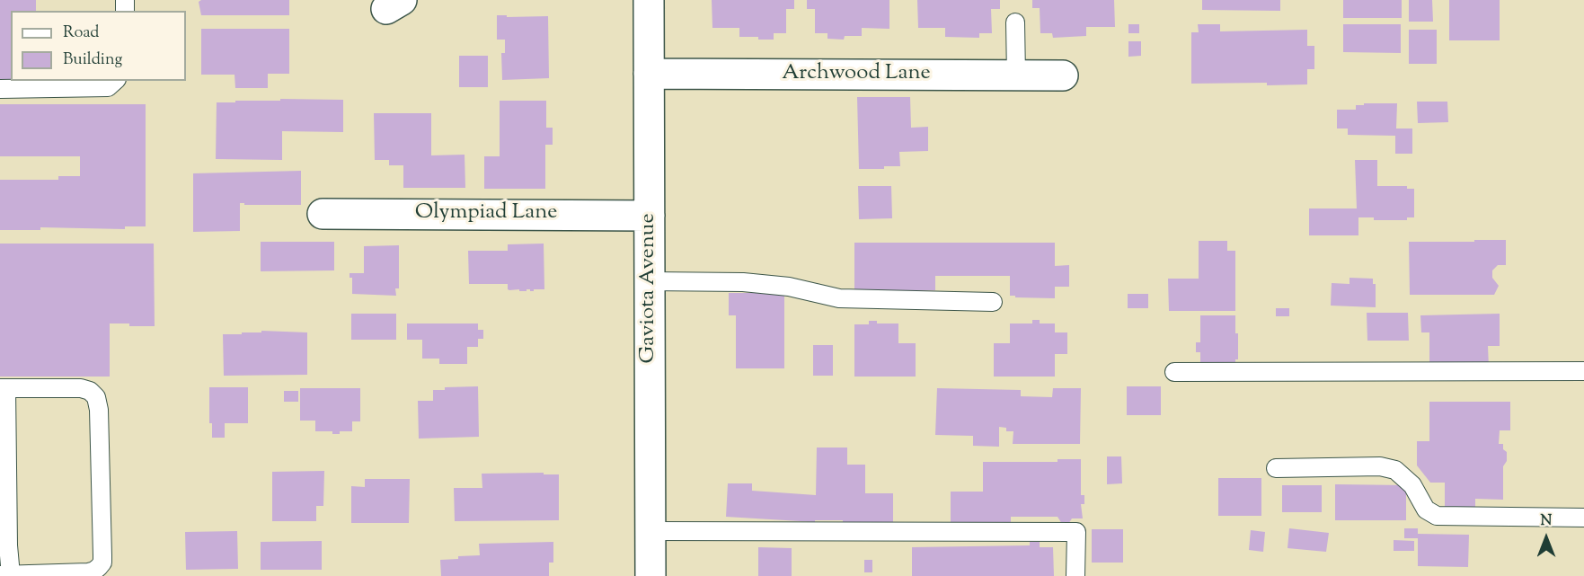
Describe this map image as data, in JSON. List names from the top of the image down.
{
  "streets": {
    "street": ["Archwood Lane", "Olympiad Lane", "Gaviota Avenue"]
  },
  "crossings": [
    ["Archwood Lane", "Gaviota Avenue"],
    ["Olympiad Lane", "Gaviota Avenue"]
  ],
  "legend": ["Road", "Building"],
  "north": "top"
}
